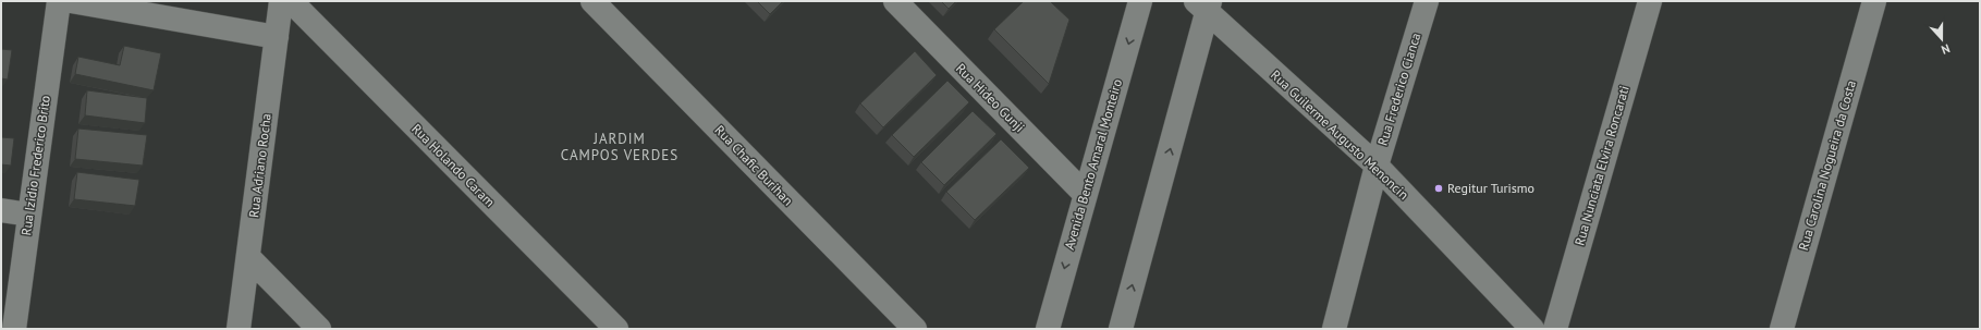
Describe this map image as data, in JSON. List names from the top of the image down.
{
  "streets": {
    "street": [
      "Rua Frederico Cianca",
      "Rua Hideo Gunji",
      "Rua Guilerme Augusto Menoncin",
      "Avenida Bento Amaral Monteiro",
      "Rua Izidio Frederico Brito",
      "Rua Adriano Rocha",
      "Rua Holando Caram",
      "Rua Chafic Burihan",
      "Rua Nunciata Elvira Roncarati",
      "Rua Carolina Nogueira da Costa"
    ]
  },
  "crossings": [
    ["Rua Frederico Cianca", "Rua Guilerme Augusto Menoncin"],
    ["Rua Hideo Gunji", "Avenida Bento Amaral Monteiro"]
  ],
  "districts": ["JARDIM CAMPOS VERDES"],
  "places": ["Regitur Turismo"],
  "north": "bottom"
}
